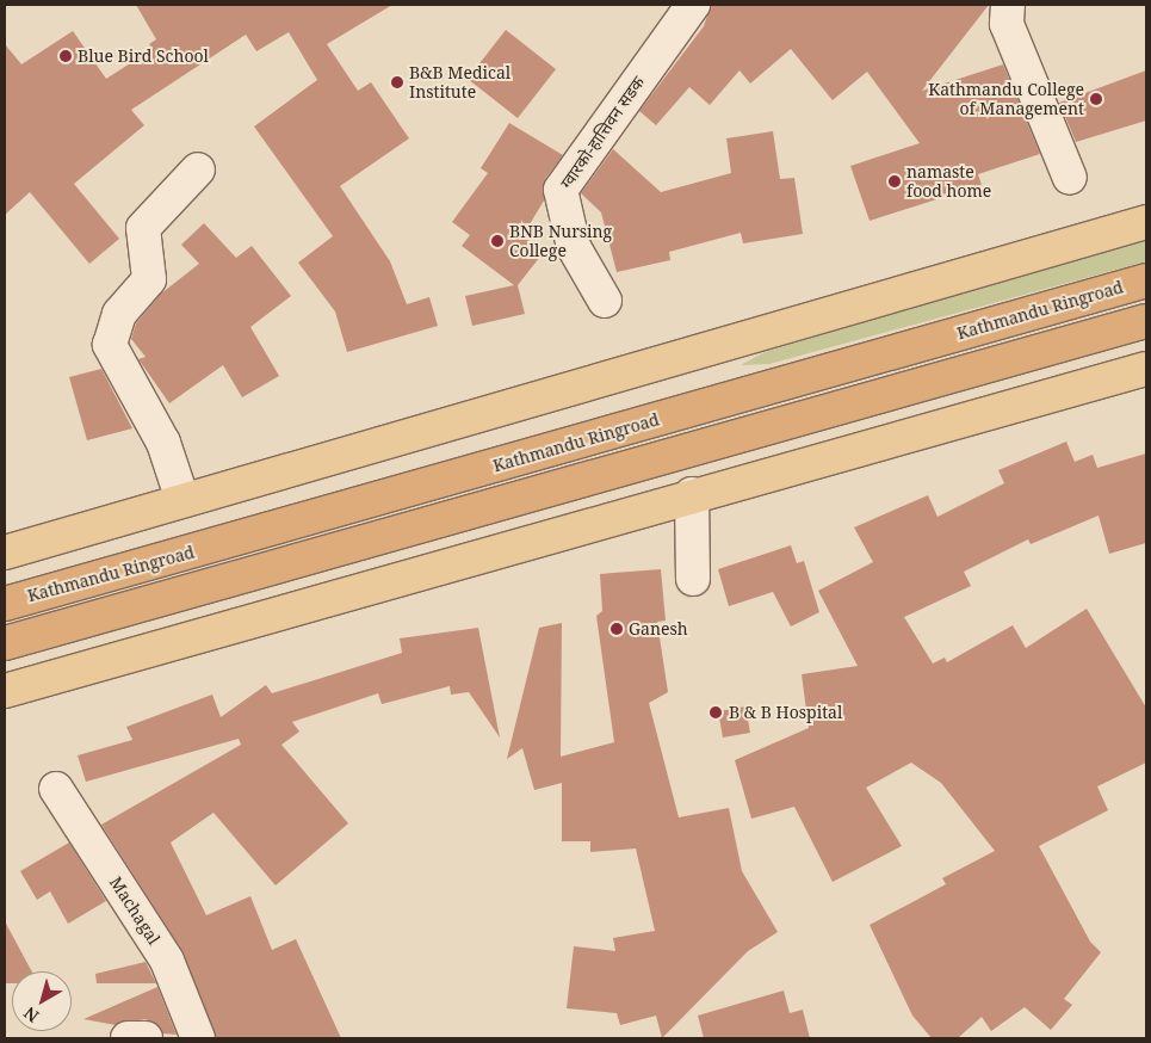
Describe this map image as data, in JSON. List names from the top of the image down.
{
  "streets": {
    "highway": ["Kathmandu Ringroad"],
    "street": ["ग्वारको-हात्तिवन सडक", "Machagal"]
  },
  "places": [
    "Blue Bird School",
    "B&B Medical Institute",
    "Kathmandu College of Management",
    "namaste food home",
    "BNB Nursing College",
    "Ganesh",
    "B & B Hospital"
  ],
  "north": "bottom left"
}
